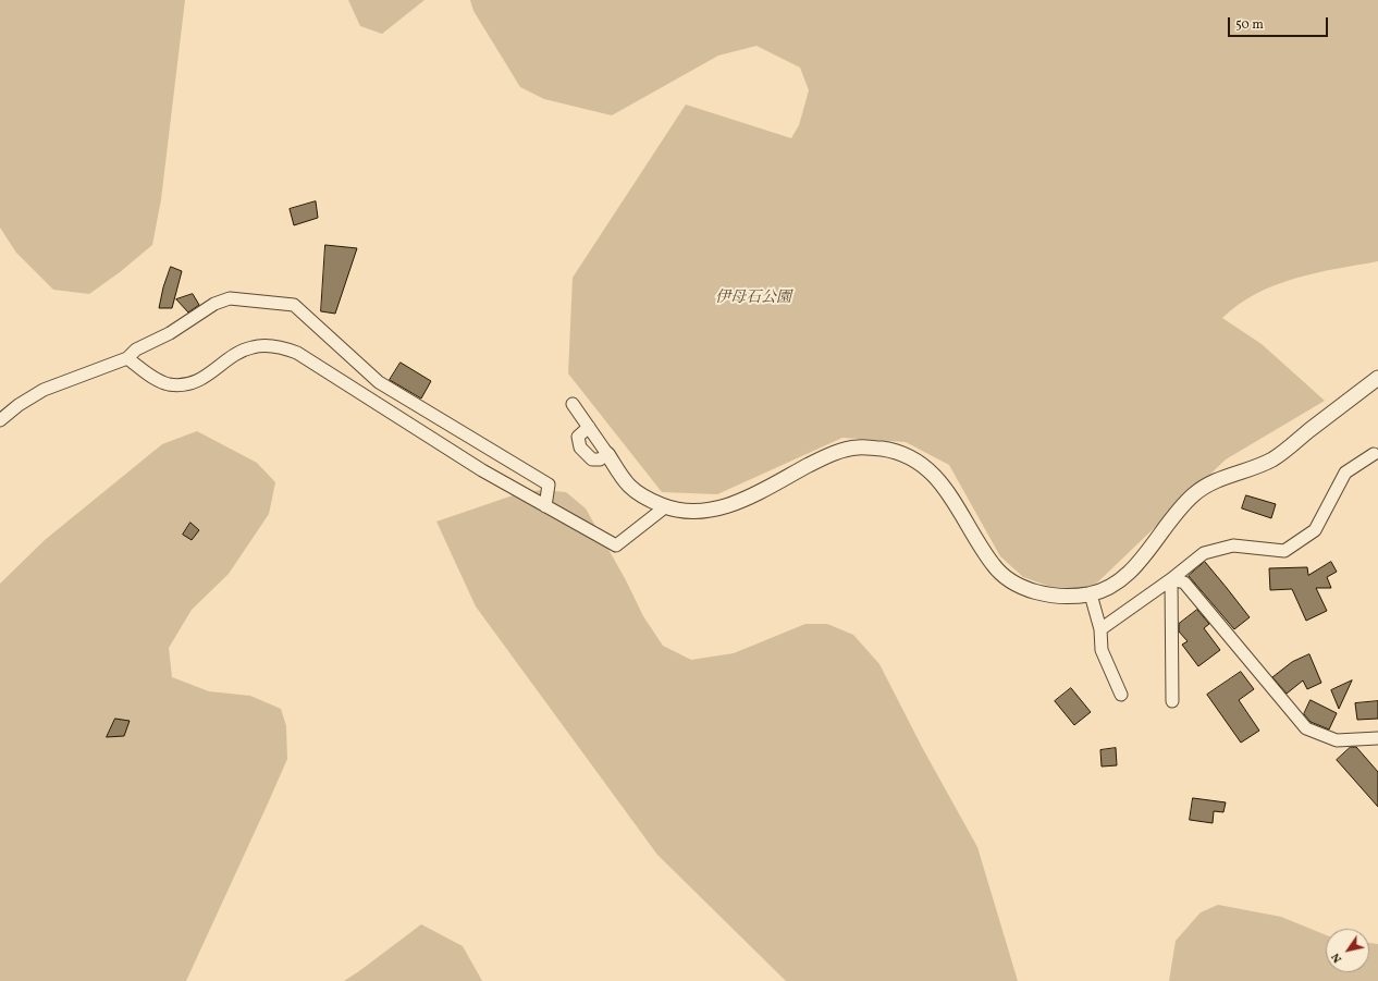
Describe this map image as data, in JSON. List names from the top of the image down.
{
  "parks": ["伊母石公園"],
  "scale_bar": "50 m",
  "north": "bottom left"
}
